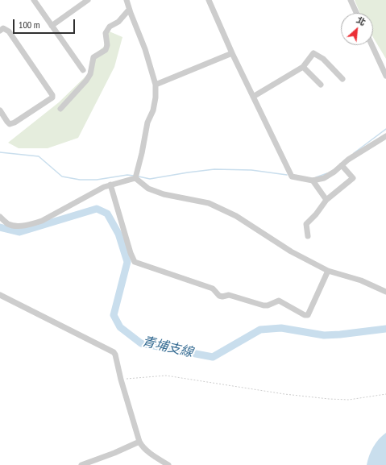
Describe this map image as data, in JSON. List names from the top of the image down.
{
  "water": ["青埔支線"],
  "scale_bar": "100 m",
  "north": "top right"
}
